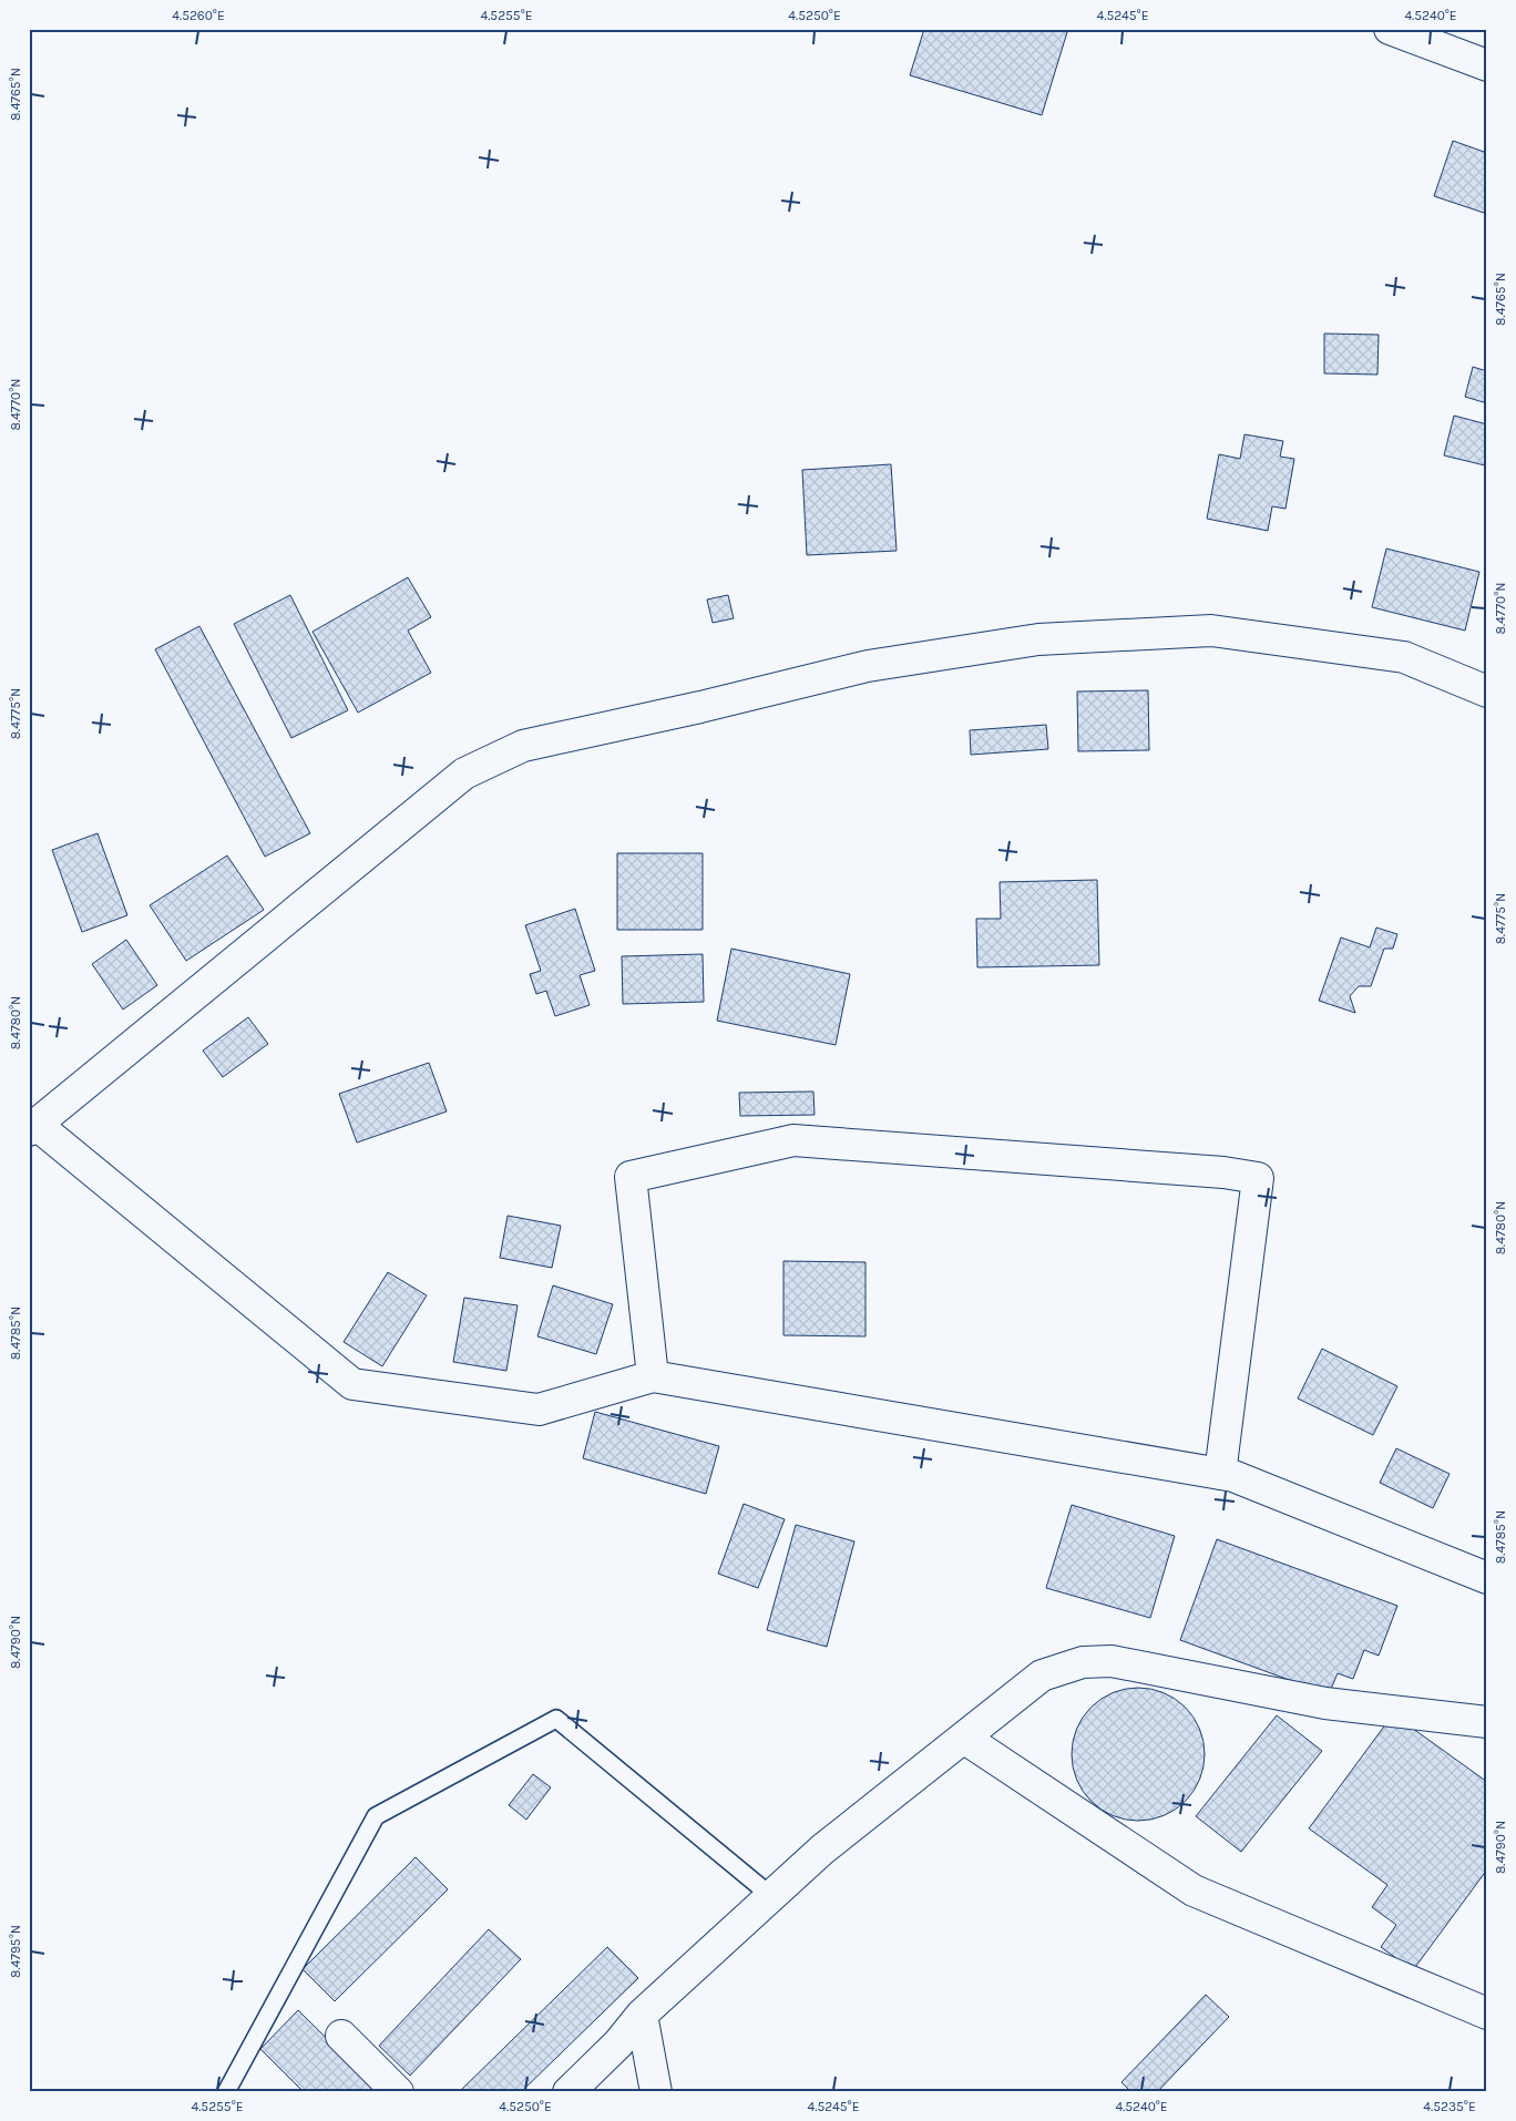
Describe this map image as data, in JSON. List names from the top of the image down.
{
  "coordinates": [
    "4.5260°E",
    "4.5255°E",
    "4.5250°E",
    "4.5245°E",
    "4.5240°E",
    "8.4765°N",
    "8.4770°N",
    "8.4775°N",
    "8.4780°N",
    "8.4785°N",
    "8.4790°N",
    "8.4795°N",
    "4.5235°E"
  ]
}
